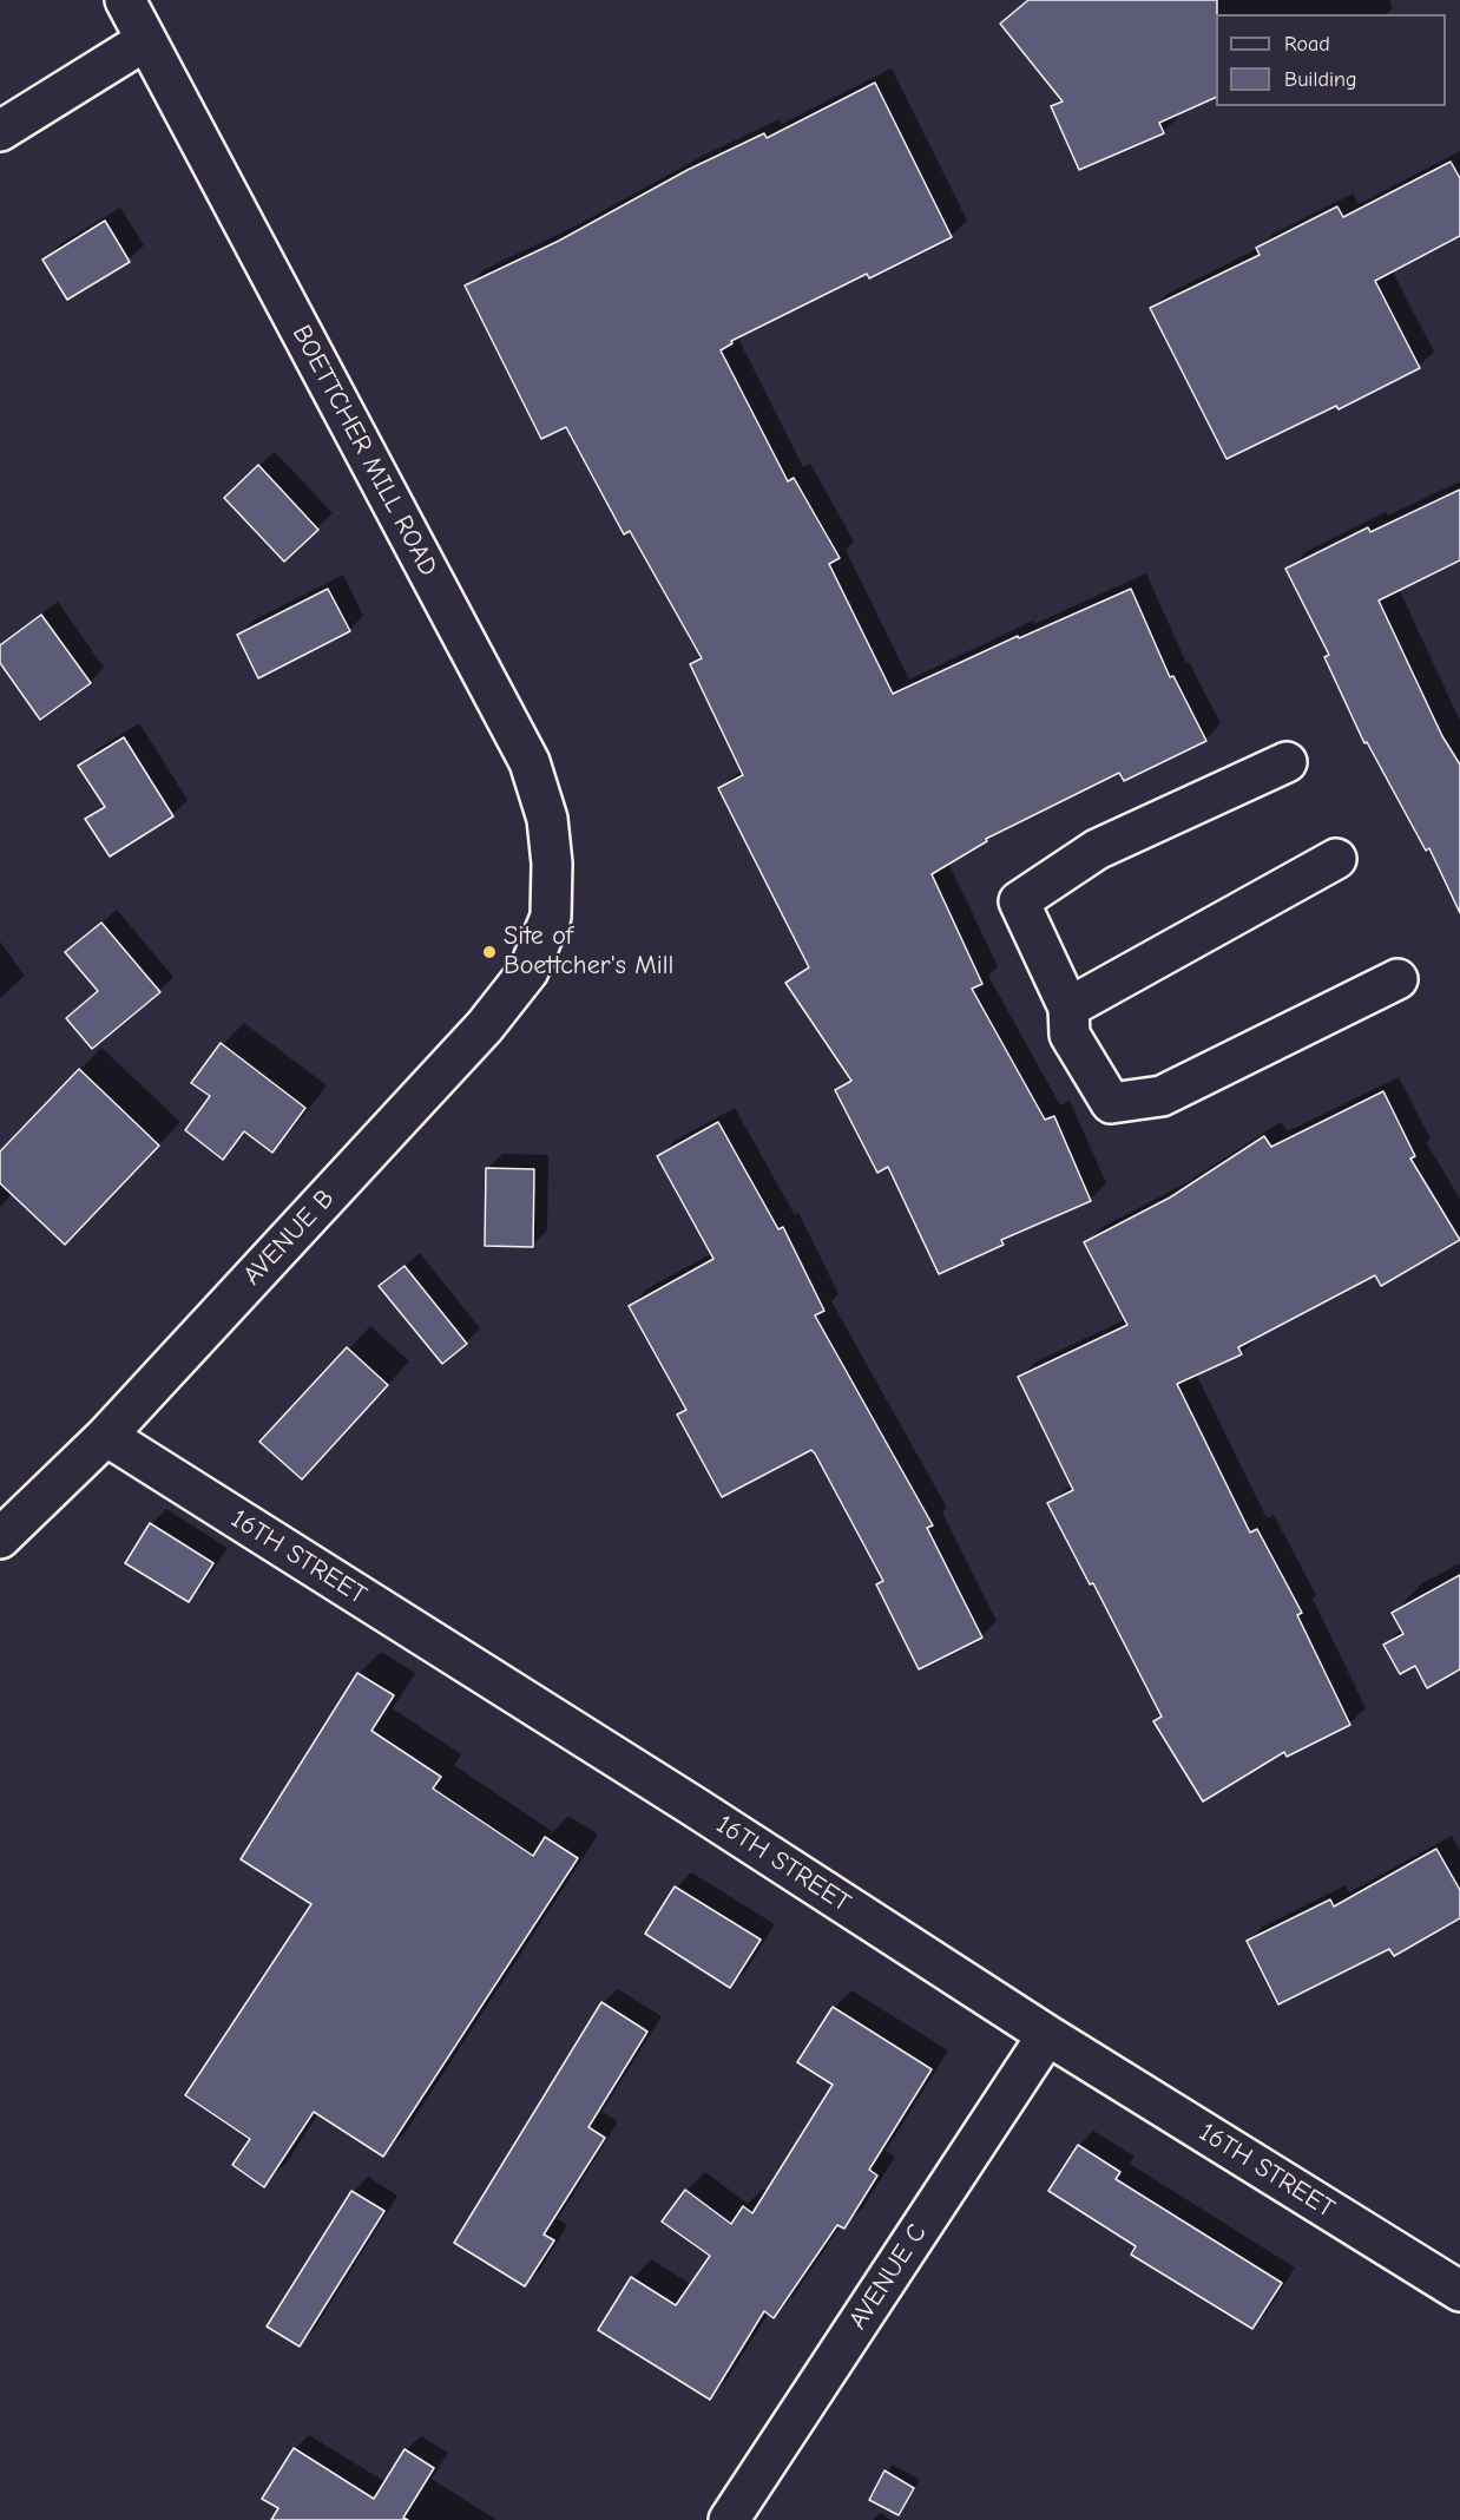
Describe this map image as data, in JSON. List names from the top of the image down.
{
  "streets": {
    "street": [
      "BOETTCHER MILL ROAD",
      "AVENUE B",
      "16TH STREET",
      "AVENUE C"
    ]
  },
  "crossings": [
    ["BOETTCHER MILL ROAD", "AVENUE B"],
    ["AVENUE B", "16TH STREET"],
    ["16TH STREET", "AVENUE C"]
  ],
  "places": ["Site of Boettcher's Mill"],
  "legend": ["Road", "Building"]
}
